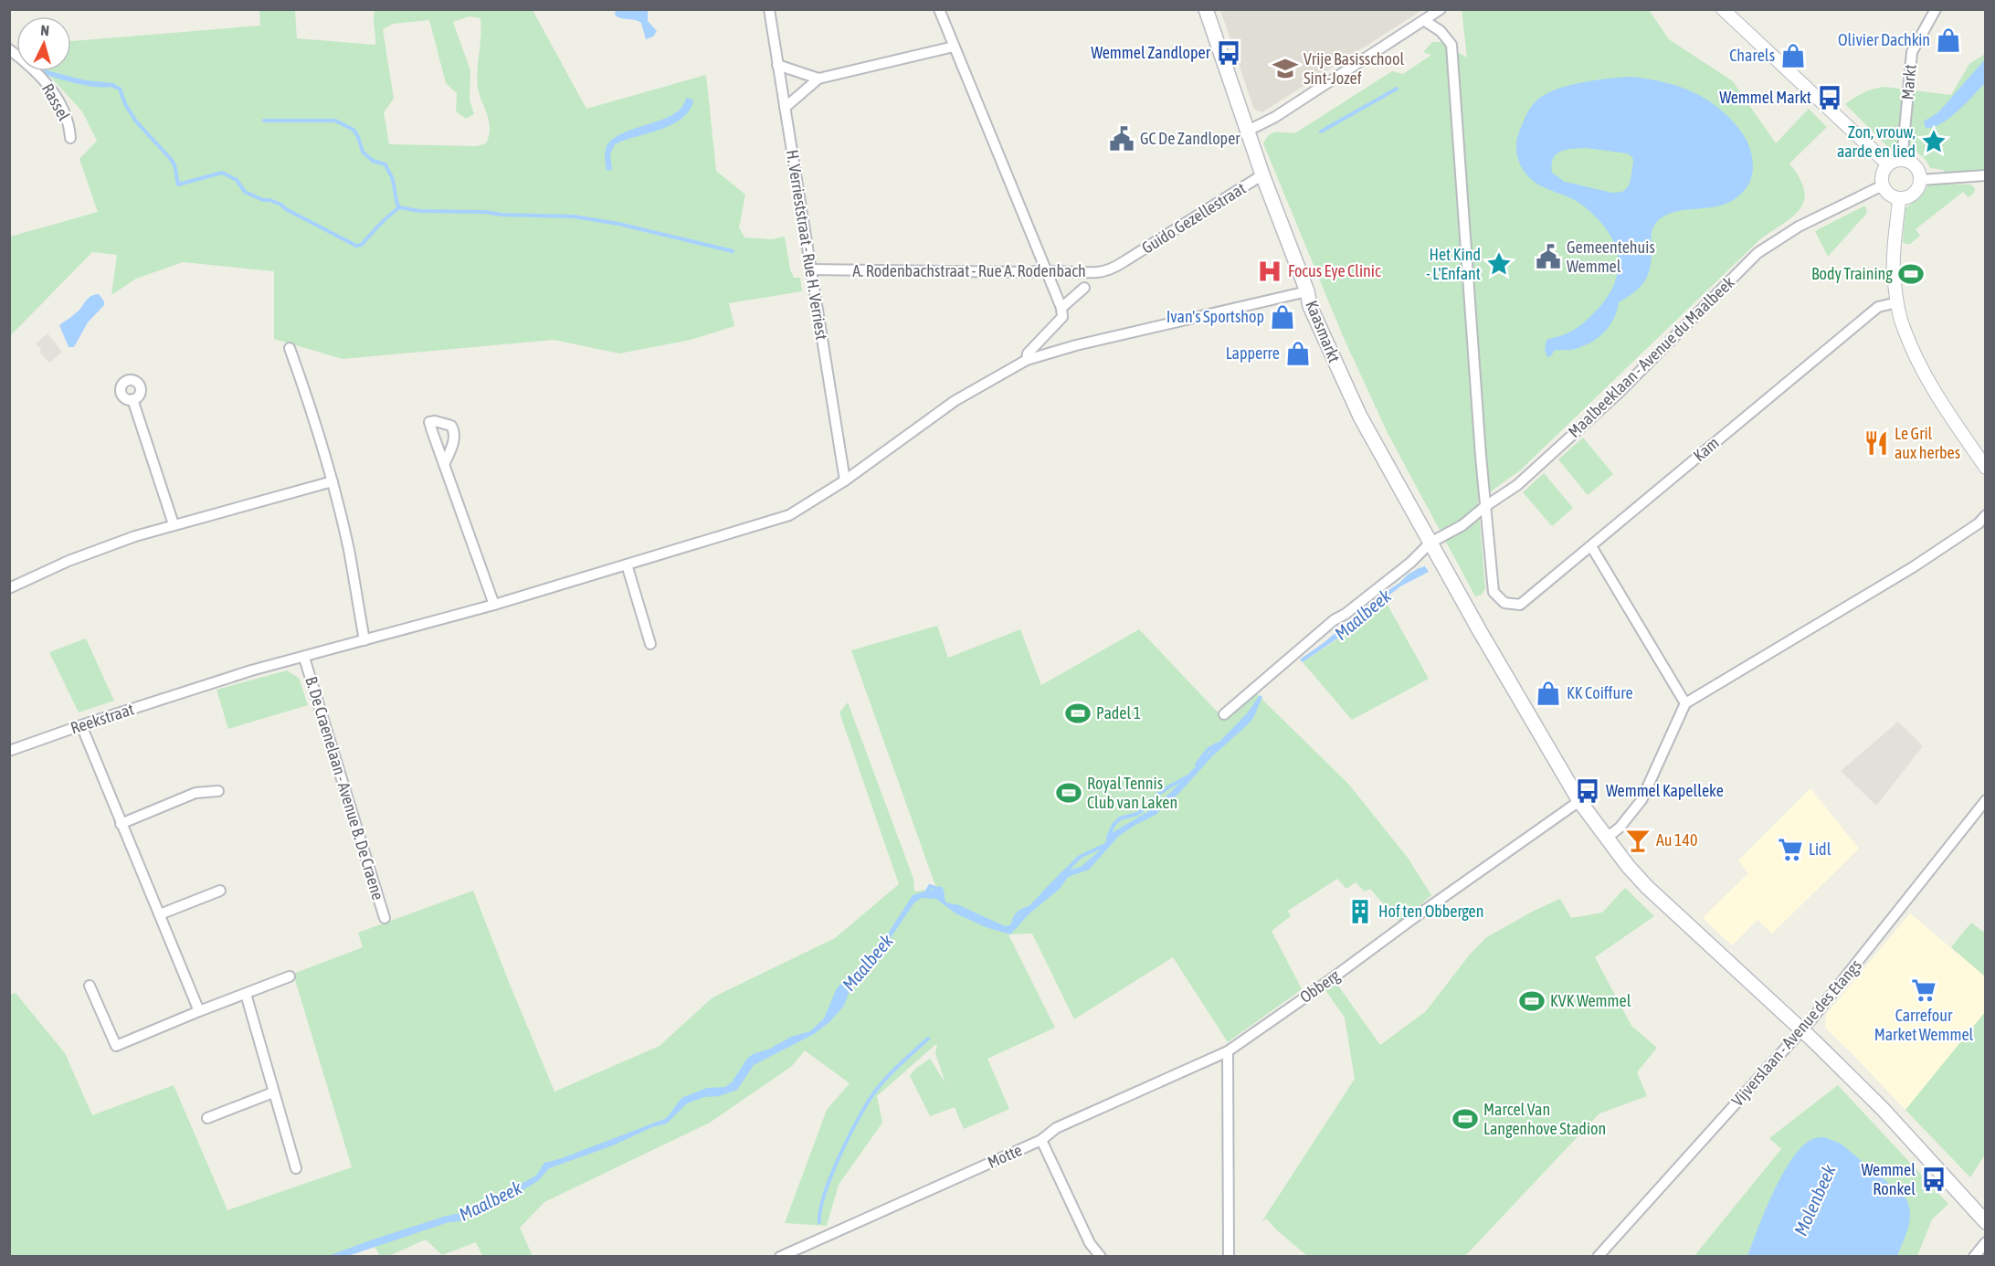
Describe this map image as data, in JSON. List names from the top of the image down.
{
  "streets": {
    "main road": ["Kaasmarkt"],
    "street": [
      "Markt",
      "Rassel",
      "Guido Gezellestraat",
      "H. Verrieststraat - Rue H. Verriest",
      "A. Rodenbachstraat - Rue A. Rodenbach",
      "Maalbeeklaan - Avenue du Maalbeek",
      "Kam",
      "Reekstraat",
      "B. De Craenelaan - Avenue B. De Craene",
      "Obberg",
      "Vijverslaan - Avenue des Etangs",
      "Motte"
    ]
  },
  "crossings": [
    ["Markt", "Maalbeeklaan - Avenue du Maalbeek"],
    ["Guido Gezellestraat", "A. Rodenbachstraat - Rue A. Rodenbach"],
    ["Guido Gezellestraat", "Kaasmarkt"],
    ["H. Verrieststraat - Rue H. Verriest", "A. Rodenbachstraat - Rue A. Rodenbach"],
    ["H. Verrieststraat - Rue H. Verriest", "Reekstraat"],
    ["Kaasmarkt", "Maalbeeklaan - Avenue du Maalbeek"],
    ["Kaasmarkt", "Obberg"],
    ["Kaasmarkt", "Vijverslaan - Avenue des Etangs"],
    ["Maalbeeklaan - Avenue du Maalbeek", "Kam"],
    ["Reekstraat", "B. De Craenelaan - Avenue B. De Craene"],
    ["Obberg", "Motte"]
  ],
  "water": ["Maalbeek", "Molenbeek"],
  "places": {
    "shop": [
      "Olivier Dachkin",
      "Charels",
      "Ivan's Sportshop",
      "Lapperre",
      "KK Coiffure"
    ],
    "bus stop": [
      "Wemmel Zandloper",
      "Wemmel Markt",
      "Wemmel Kapelleke",
      "Wemmel Ronkel"
    ],
    "school or university": ["Vrije Basisschool Sint-Jozef"],
    "public building": ["GC De Zandloper", "Gemeentehuis Wemmel"],
    "place": ["Zon, vrouw, aarde en lied", "Het Kind - L'Enfant"],
    "hospital": ["Focus Eye Clinic"],
    "sports": [
      "Body Training",
      "Padel 1",
      "Royal Tennis Club van Laken",
      "KVK Wemmel",
      "Marcel Van Langenhove Stadion"
    ],
    "restaurant": ["Le Gril aux herbes"],
    "bar": ["Au 140"],
    "supermarket": ["Lidl", "Carrefour Market Wemmel"],
    "building": ["Hof ten Obbergen"]
  },
  "north": "top"
}
